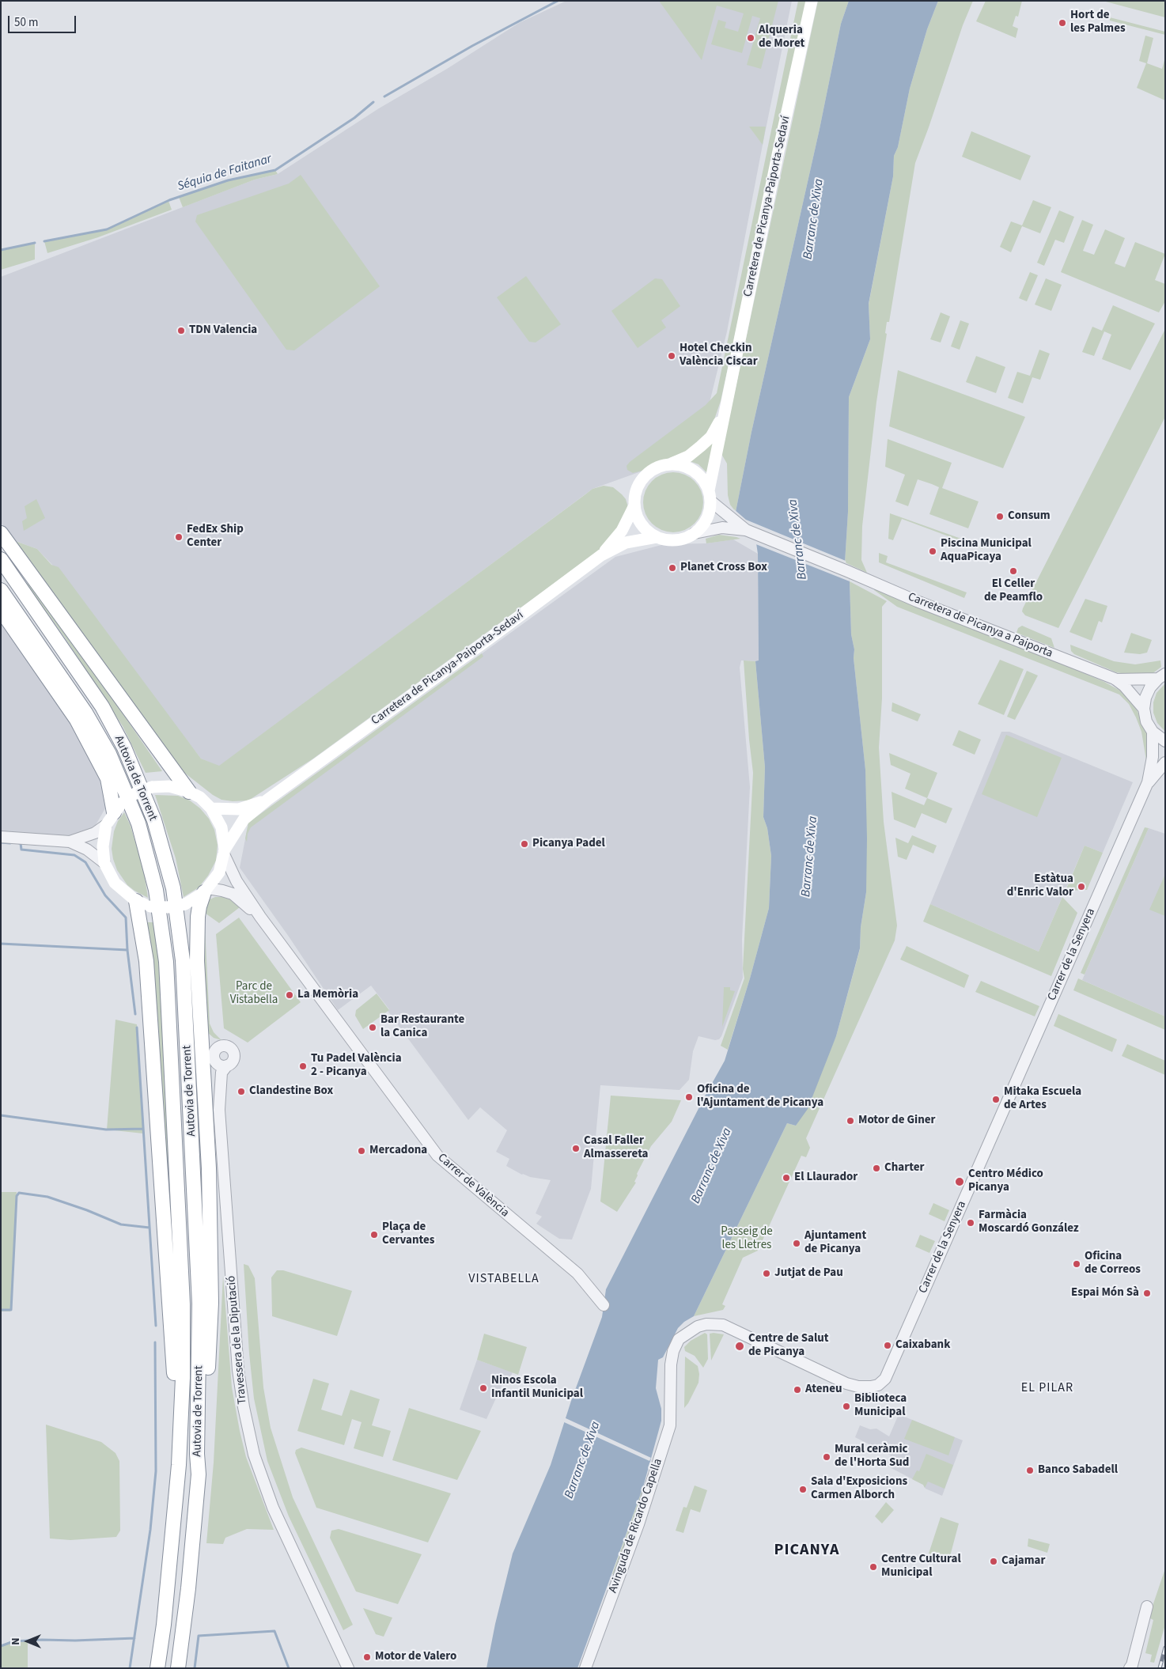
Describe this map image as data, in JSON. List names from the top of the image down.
{
  "streets": {
    "highway": ["Autovia de Torrent"],
    "main road": ["Carretera de Picanya-Paiporta-Sedaví"],
    "street": [
      "Carretera de Picanya a Paiporta",
      "Carrer de la Senyera",
      "Carrer de València",
      "Travessera de la Diputació",
      "Avinguda de Ricardo Capella"
    ]
  },
  "crossings": [
    ["Carrer de la Senyera", "Avinguda de Ricardo Capella"]
  ],
  "districts": ["VISTABELLA", "EL PILAR", "PICANYA"],
  "water": ["Séquia de Faitanar", "Barranc de Xiva"],
  "parks": ["Parc de Vistabella", "Passeig de les Lletres"],
  "places": [
    "Hort de les Palmes",
    "Alqueria de Moret",
    "TDN Valencia",
    "Hotel Checkin València Ciscar",
    "Consum",
    "FedEx Ship Center",
    "Piscina Municipal AquaPicaya",
    "Planet Cross Box",
    "El Celler de Peamflo",
    "Picanya Padel",
    "Estàtua d'Enric Valor",
    "La Memòria",
    "Bar Restaurante la Canica",
    "Tu Padel València 2 - Picanya",
    "Clandestine Box",
    "Oficina de l'Ajuntament de Picanya",
    "Mitaka Escuela de Artes",
    "Motor de Giner",
    "Casal Faller Almassereta",
    "Mercadona",
    "Charter",
    "El Llaurador",
    "Centro Médico Picanya",
    "Farmàcia Moscardó González",
    "Plaça de Cervantes",
    "Ajuntament de Picanya",
    "Oficina de Correos",
    "Jutjat de Pau",
    "Espai Món Sà",
    "Caixabank",
    "Centre de Salut de Picanya",
    "Ninos Escola Infantil Municipal",
    "Ateneu",
    "Biblioteca Municipal",
    "Mural ceràmic de l'Horta Sud",
    "Banco Sabadell",
    "Sala d'Exposicions Carmen Alborch",
    "Cajamar",
    "Centre Cultural Municipal",
    "Motor de Valero"
  ],
  "scale_bar": "50 m",
  "north": "left"
}
